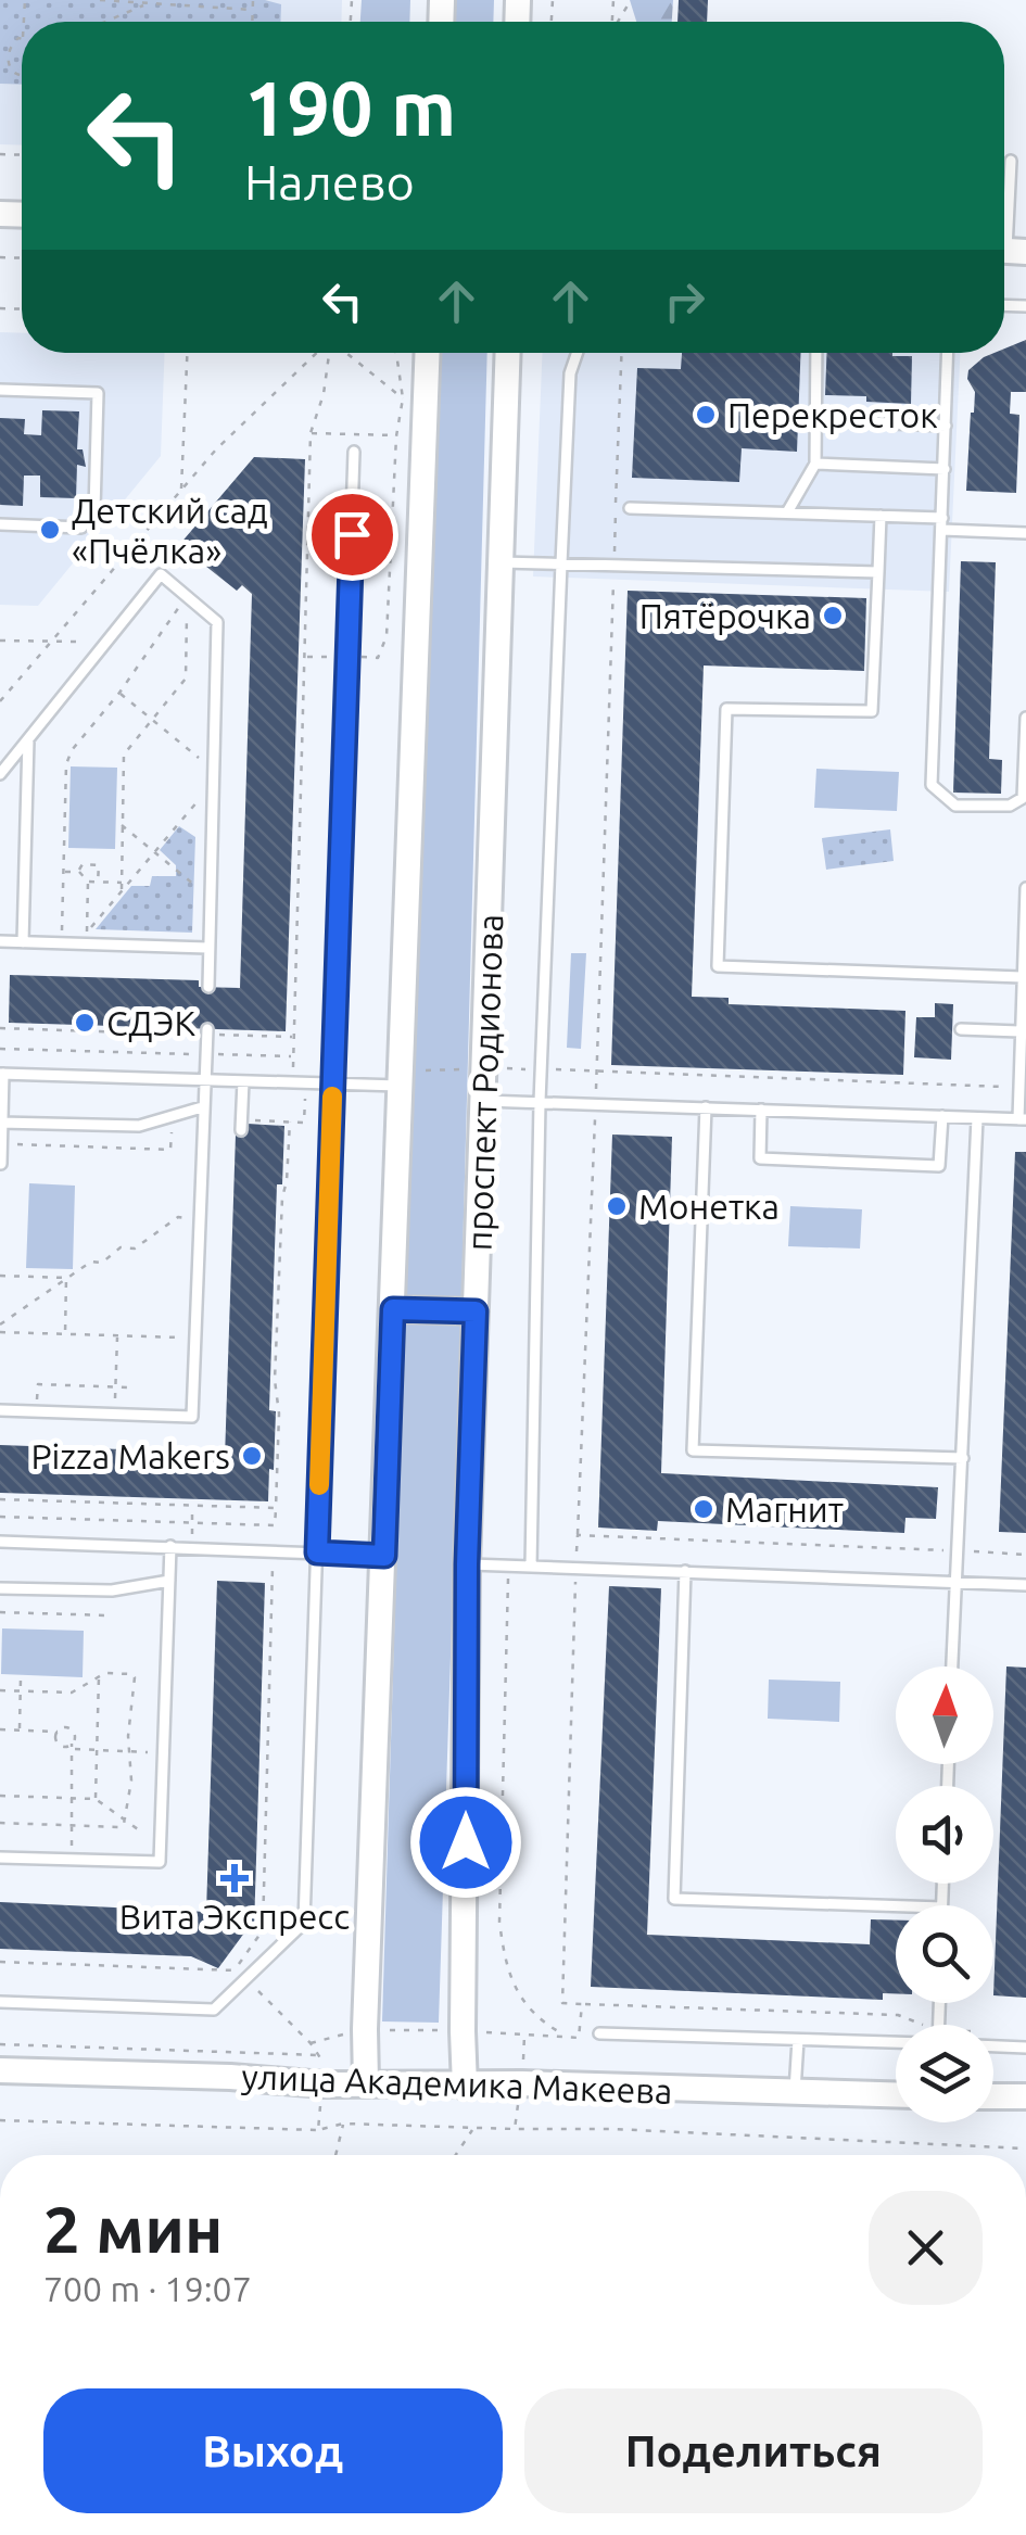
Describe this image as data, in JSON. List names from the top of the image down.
{
  "streets": {
    "street": ["проспект Родионова", "улица Академика Макеева"]
  },
  "crossings": [
    ["проспект Родионова", "улица Академика Макеева"]
  ],
  "places": {
    "other": [
      "Перекресток",
      "Детский сад «Пчёлка»",
      "Пятёрочка",
      "СДЭК",
      "Монетка",
      "Pizza Makers",
      "Магнит"
    ],
    "health": ["Вита Экспресс"]
  },
  "north": "top",
  "page": {
    "turn": ["190 m", "Налево"],
    "heading": ["2 мин", "700 m · 19:07"],
    "buttons": ["Выход", "Поделиться"]
  }
}
